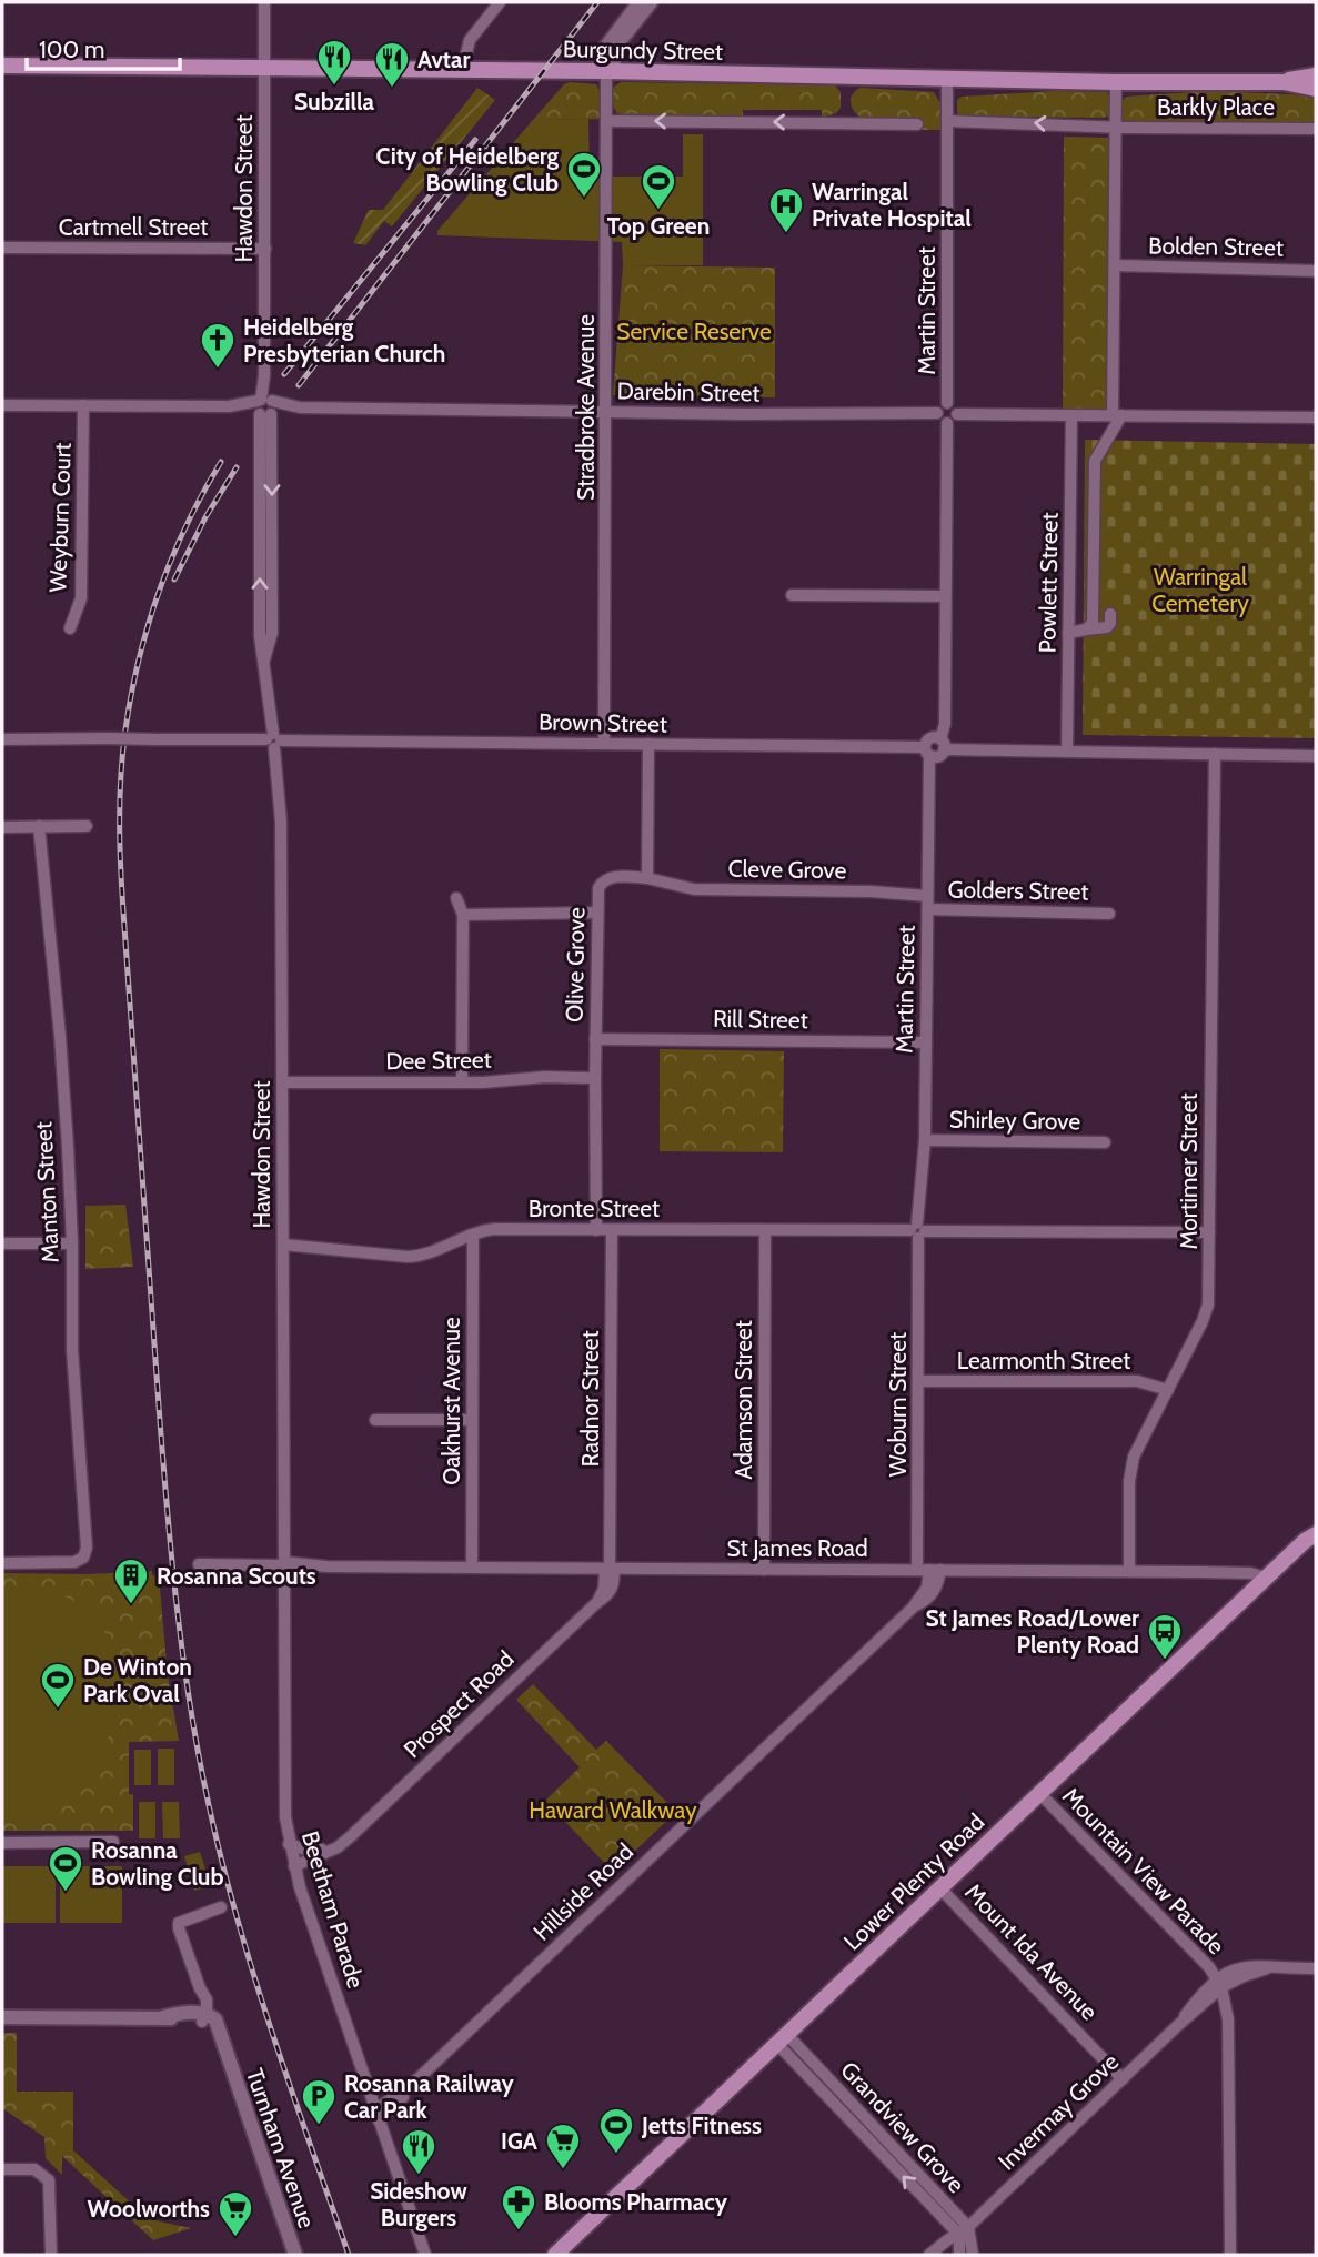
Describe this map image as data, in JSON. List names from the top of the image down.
{
  "streets": {
    "main road": ["Burgundy Street", "Lower Plenty Road"],
    "street": [
      "Barkly Place",
      "Hawdon Street",
      "Cartmell Street",
      "Bolden Street",
      "Martin Street",
      "Darebin Street",
      "Stradbroke Avenue",
      "Weyburn Court",
      "Powlett Street",
      "Brown Street",
      "Cleve Grove",
      "Golders Street",
      "Olive Grove",
      "Rill Street",
      "Dee Street",
      "Shirley Grove",
      "Mortimer Street",
      "Manton Street",
      "Bronte Street",
      "Learmonth Street",
      "Radnor Street",
      "Adamson Street",
      "Oakhurst Avenue",
      "Woburn Street",
      "St James Road",
      "Prospect Road",
      "Mountain View Parade",
      "Hillside Road",
      "Beetham Parade",
      "Mount Ida Avenue",
      "Invermay Grove",
      "Grandview Grove",
      "Turnham Avenue"
    ]
  },
  "crossings": [
    ["Burgundy Street", "Hawdon Street"],
    ["Burgundy Street", "Martin Street"],
    ["Burgundy Street", "Stradbroke Avenue"],
    ["Hawdon Street", "Cartmell Street"],
    ["Hawdon Street", "Darebin Street"],
    ["Hawdon Street", "Brown Street"],
    ["Hawdon Street", "Dee Street"],
    ["Hawdon Street", "Bronte Street"],
    ["Hawdon Street", "St James Road"],
    ["Hawdon Street", "Beetham Parade"],
    ["Martin Street", "Darebin Street"],
    ["Martin Street", "Brown Street"],
    ["Martin Street", "Cleve Grove"],
    ["Martin Street", "Golders Street"],
    ["Martin Street", "Rill Street"],
    ["Martin Street", "Shirley Grove"],
    ["Martin Street", "Bronte Street"],
    ["Martin Street", "Woburn Street"],
    ["Darebin Street", "Stradbroke Avenue"],
    ["Darebin Street", "Weyburn Court"],
    ["Stradbroke Avenue", "Brown Street"],
    ["Cleve Grove", "Olive Grove"],
    ["Olive Grove", "Rill Street"],
    ["Olive Grove", "Dee Street"],
    ["Olive Grove", "Bronte Street"],
    ["Mortimer Street", "Bronte Street"],
    ["Mortimer Street", "Learmonth Street"],
    ["Mortimer Street", "St James Road"],
    ["Bronte Street", "Radnor Street"],
    ["Bronte Street", "Adamson Street"],
    ["Bronte Street", "Oakhurst Avenue"],
    ["Bronte Street", "Woburn Street"],
    ["Learmonth Street", "Woburn Street"],
    ["Radnor Street", "St James Road"],
    ["Radnor Street", "Prospect Road"],
    ["Adamson Street", "St James Road"],
    ["Oakhurst Avenue", "St James Road"],
    ["Woburn Street", "St James Road"],
    ["Woburn Street", "Hillside Road"],
    ["St James Road", "Prospect Road"],
    ["St James Road", "Lower Plenty Road"],
    ["St James Road", "Hillside Road"],
    ["St James Road", "Beetham Parade"],
    ["Prospect Road", "Beetham Parade"],
    ["Mountain View Parade", "Lower Plenty Road"],
    ["Mountain View Parade", "Invermay Grove"],
    ["Lower Plenty Road", "Mount Ida Avenue"],
    ["Lower Plenty Road", "Grandview Grove"],
    ["Hillside Road", "Beetham Parade"],
    ["Mount Ida Avenue", "Invermay Grove"],
    ["Invermay Grove", "Grandview Grove"]
  ],
  "parks": ["Service Reserve", "Warringal Cemetery", "Haward Walkway"],
  "places": {
    "restaurant": ["Subzilla", "Avtar", "Sideshow Burgers"],
    "sports": [
      "City of Heidelberg Bowling Club",
      "Top Green",
      "De Winton Park Oval",
      "Rosanna Bowling Club",
      "Jetts Fitness"
    ],
    "hospital": ["Warringal Private Hospital"],
    "church": ["Heidelberg Presbyterian Church"],
    "building": ["Rosanna Scouts"],
    "bus stop": ["St James Road/Lower Plenty Road"],
    "parking": ["Rosanna Railway Car Park"],
    "supermarket": ["IGA", "Woolworths"],
    "pharmacy": ["Blooms Pharmacy"]
  },
  "scale_bar": "100 m"
}
